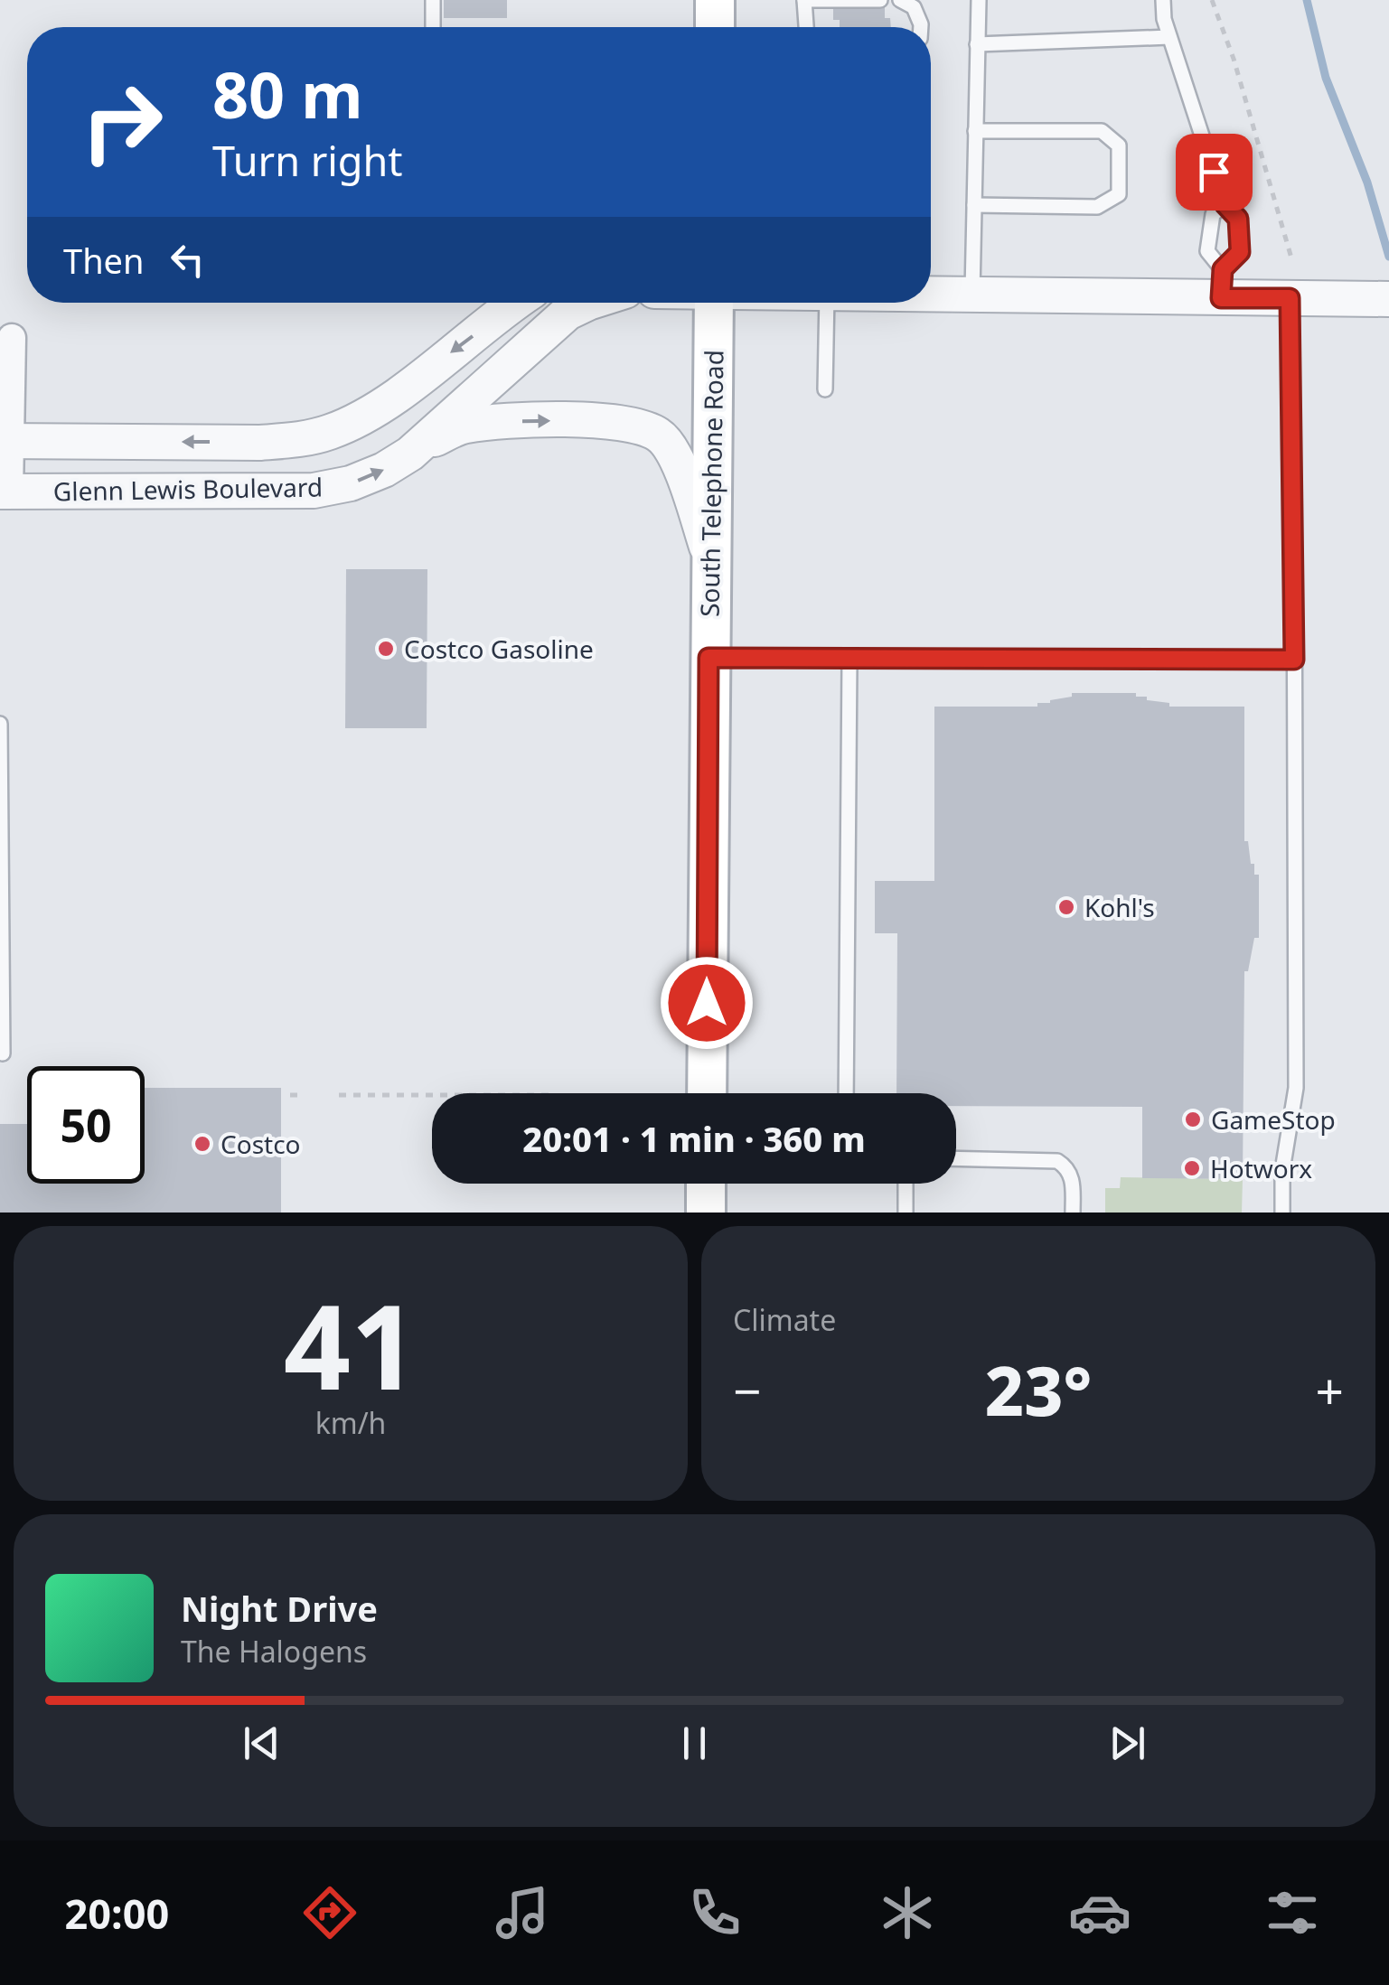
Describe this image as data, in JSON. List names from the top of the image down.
{
  "streets": {
    "main road": ["South Telephone Road"],
    "street": ["Glenn Lewis Boulevard"]
  },
  "crossings": [
    ["South Telephone Road", "Glenn Lewis Boulevard"]
  ],
  "places": [
    "Costco Gasoline",
    "Kohl's",
    "GameStop",
    "Costco",
    "Hotworx"
  ],
  "page": {
    "turn": ["80 m", "Turn right"],
    "then": "Then",
    "limit": "50",
    "trip": "20:01 · 1 min · 360 m",
    "tile": [
      ["41", "km/h"],
      "Climate"
    ],
    "heat": ["−", "23°", "+"],
    "song": ["Night Drive", "The Halogens"],
    "tabs": "20:00"
  }
}
